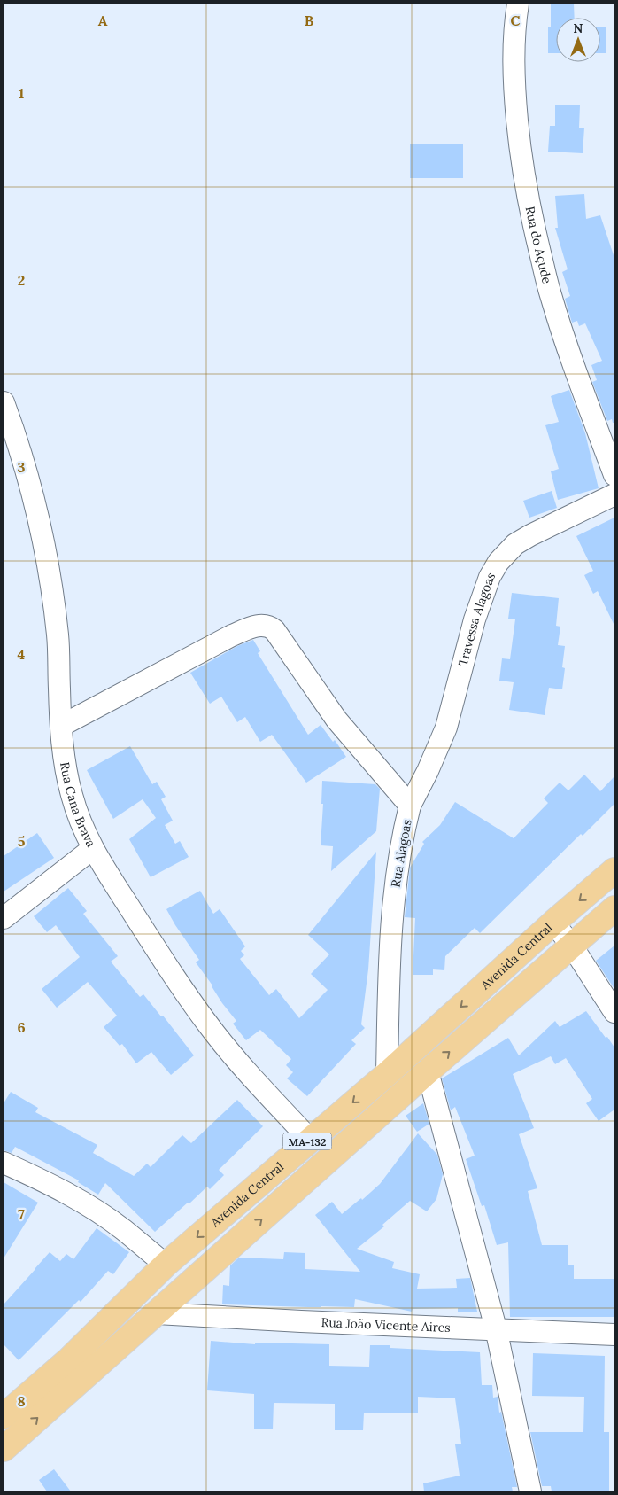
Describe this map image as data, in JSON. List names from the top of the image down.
{
  "streets": {
    "main road": ["Avenida Central", "MA-132"],
    "street": [
      "Rua do Açude",
      "Travessa Alagoas",
      "Rua Cana Brava",
      "Rua Alagoas",
      "Rua João Vicente Aires"
    ]
  },
  "crossings": [
    ["Travessa Alagoas", "Rua Alagoas"],
    ["Rua Cana Brava", "Rua Alagoas"],
    ["Rua Cana Brava", "Avenida Central"],
    ["Rua Alagoas", "Avenida Central"],
    ["MA-132", "Rua João Vicente Aires"]
  ],
  "north": "top",
  "grid": {
    "columns": ["A", "B", "C"],
    "rows": [
      "1",
      "2",
      "3",
      "4",
      "5",
      "6",
      "7",
      "8"
    ]
  }
}
